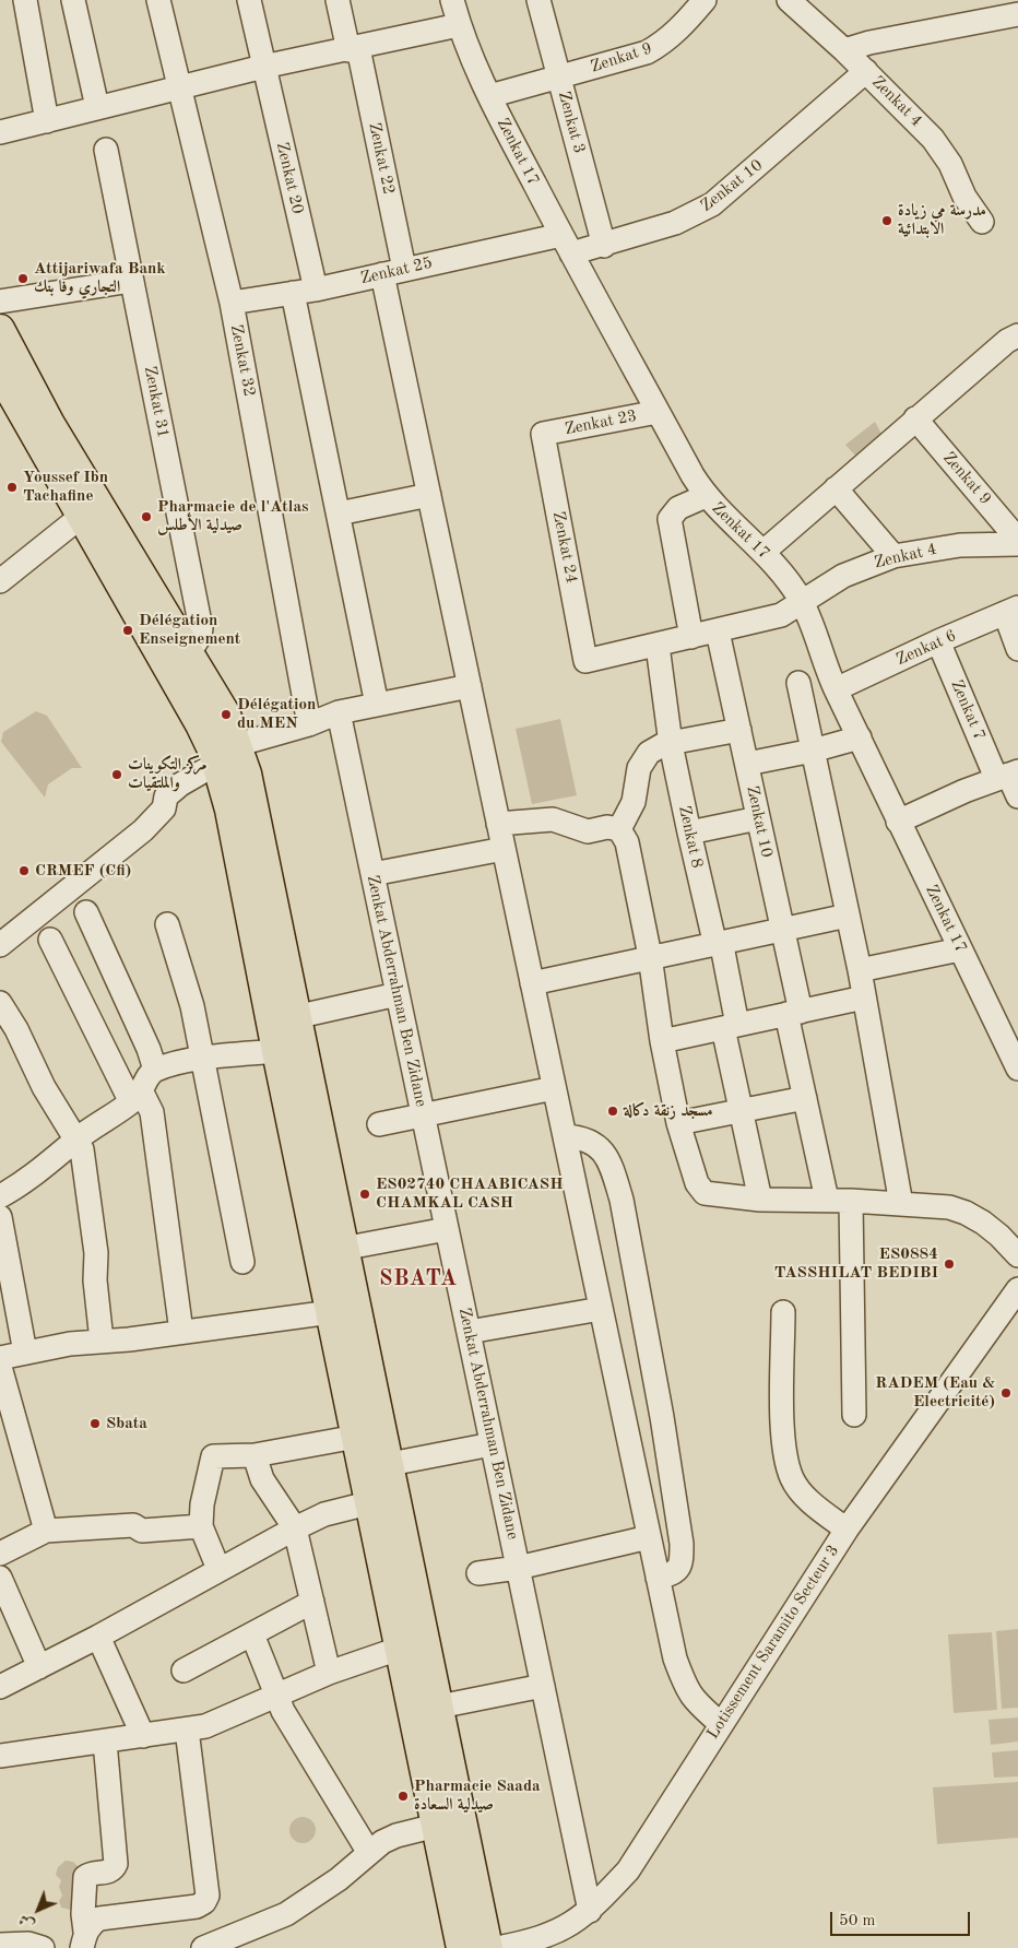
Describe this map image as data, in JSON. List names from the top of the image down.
{
  "streets": {
    "street": [
      "Zenkat 9",
      "Zenkat 4",
      "Zenkat 3",
      "Zenkat 17",
      "Zenkat 22",
      "Zenkat 20",
      "Zenkat 10",
      "Zenkat 25",
      "Zenkat 32",
      "Zenkat 31",
      "Zenkat 23",
      "Zenkat 24",
      "Zenkat 6",
      "Zenkat 7",
      "Zenkat 8",
      "Zenkat Abderrahman Ben Zidane",
      "Lotissement Saramito Secteur 3"
    ]
  },
  "crossings": [
    ["Zenkat 9", "Zenkat 3"],
    ["Zenkat 9", "Zenkat 17"],
    ["Zenkat 4", "Zenkat 17"],
    ["Zenkat 4", "Zenkat 10"],
    ["Zenkat 4", "Zenkat 24"],
    ["Zenkat 4", "Zenkat 8"],
    ["Zenkat 3", "Zenkat 10"],
    ["Zenkat 17", "Zenkat 10"],
    ["Zenkat 17", "Zenkat 25"],
    ["Zenkat 17", "Zenkat 23"],
    ["Zenkat 17", "Zenkat 6"],
    ["Zenkat 22", "Zenkat 25"],
    ["Zenkat 22", "Lotissement Saramito Secteur 3"],
    ["Zenkat 20", "Zenkat 25"],
    ["Zenkat 10", "Zenkat 25"],
    ["Zenkat 25", "Zenkat 32"],
    ["Zenkat 23", "Zenkat 24"],
    ["Zenkat 6", "Zenkat 7"],
    ["Zenkat Abderrahman Ben Zidane", "Lotissement Saramito Secteur 3"]
  ],
  "districts": ["SBATA"],
  "places": [
    "مدرسة مي زيادة الابتدائية",
    "Attijariwafa Bank التجاري وفا بنك",
    "Youssef Ibn Tachafine",
    "Pharmacie de l'Atlas صيدلية الأطلس",
    "Délégation Enseignement",
    "Délégation du MEN",
    "مركز التكوينات والملتقيات",
    "CRMEF (Cfi)",
    "مسجد زنقة دكالة",
    "ES02740 CHAABICASH CHAMKAL CASH",
    "ES0884 TASSHILAT BEDIBI",
    "RADEM (Eau & Electricité)",
    "Sbata",
    "Pharmacie Saada صيدلية السعادة"
  ],
  "scale_bar": "50 m",
  "north": "bottom left"
}
